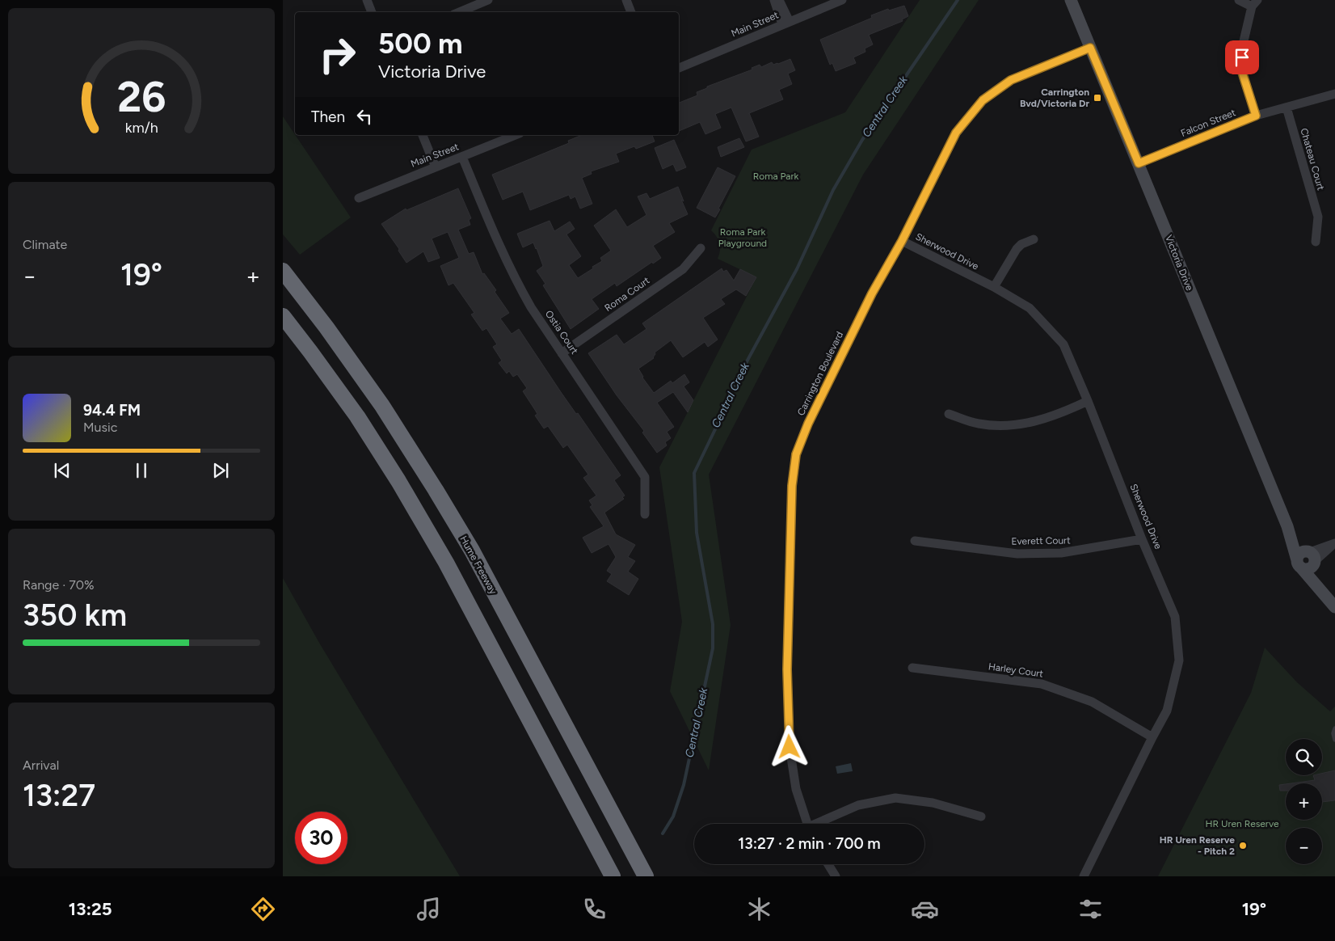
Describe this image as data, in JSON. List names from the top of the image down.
{
  "streets": {
    "highway": ["Hume Freeway"],
    "street": [
      "Main Street",
      "Falcon Street",
      "Chateau Court",
      "Sherwood Drive",
      "Victoria Drive",
      "Roma Court",
      "Ostia Court",
      "Carrington Boulevard",
      "Everett Court",
      "Harley Court"
    ]
  },
  "crossings": [
    ["Main Street", "Ostia Court"],
    ["Falcon Street", "Chateau Court"],
    ["Falcon Street", "Victoria Drive"],
    ["Sherwood Drive", "Carrington Boulevard"],
    ["Sherwood Drive", "Everett Court"],
    ["Sherwood Drive", "Harley Court"],
    ["Victoria Drive", "Carrington Boulevard"],
    ["Roma Court", "Ostia Court"]
  ],
  "water": ["Central Creek"],
  "parks": ["Roma Park", "Roma Park Playground", "HR Uren Reserve"],
  "places": {
    "transit": ["Carrington Bvd/Victoria Dr"],
    "other": ["HR Uren Reserve - Pitch 2"]
  },
  "page": {
    "turn": ["500 m", "Victoria Drive"],
    "then": "Then",
    "tile": [
      "Climate",
      ["Range · 70%", "350 km"],
      ["Arrival", "13:27"]
    ],
    "heat": ["−", "19°", "+"],
    "song": ["94.4 FM", "Music"],
    "map_buttons": ["+", "−"],
    "limit": "30",
    "trip": "13:27 · 2 min · 700 m",
    "tabs": ["13:25", "19°"],
    "gauge": ["26", "km/h"]
  }
}
